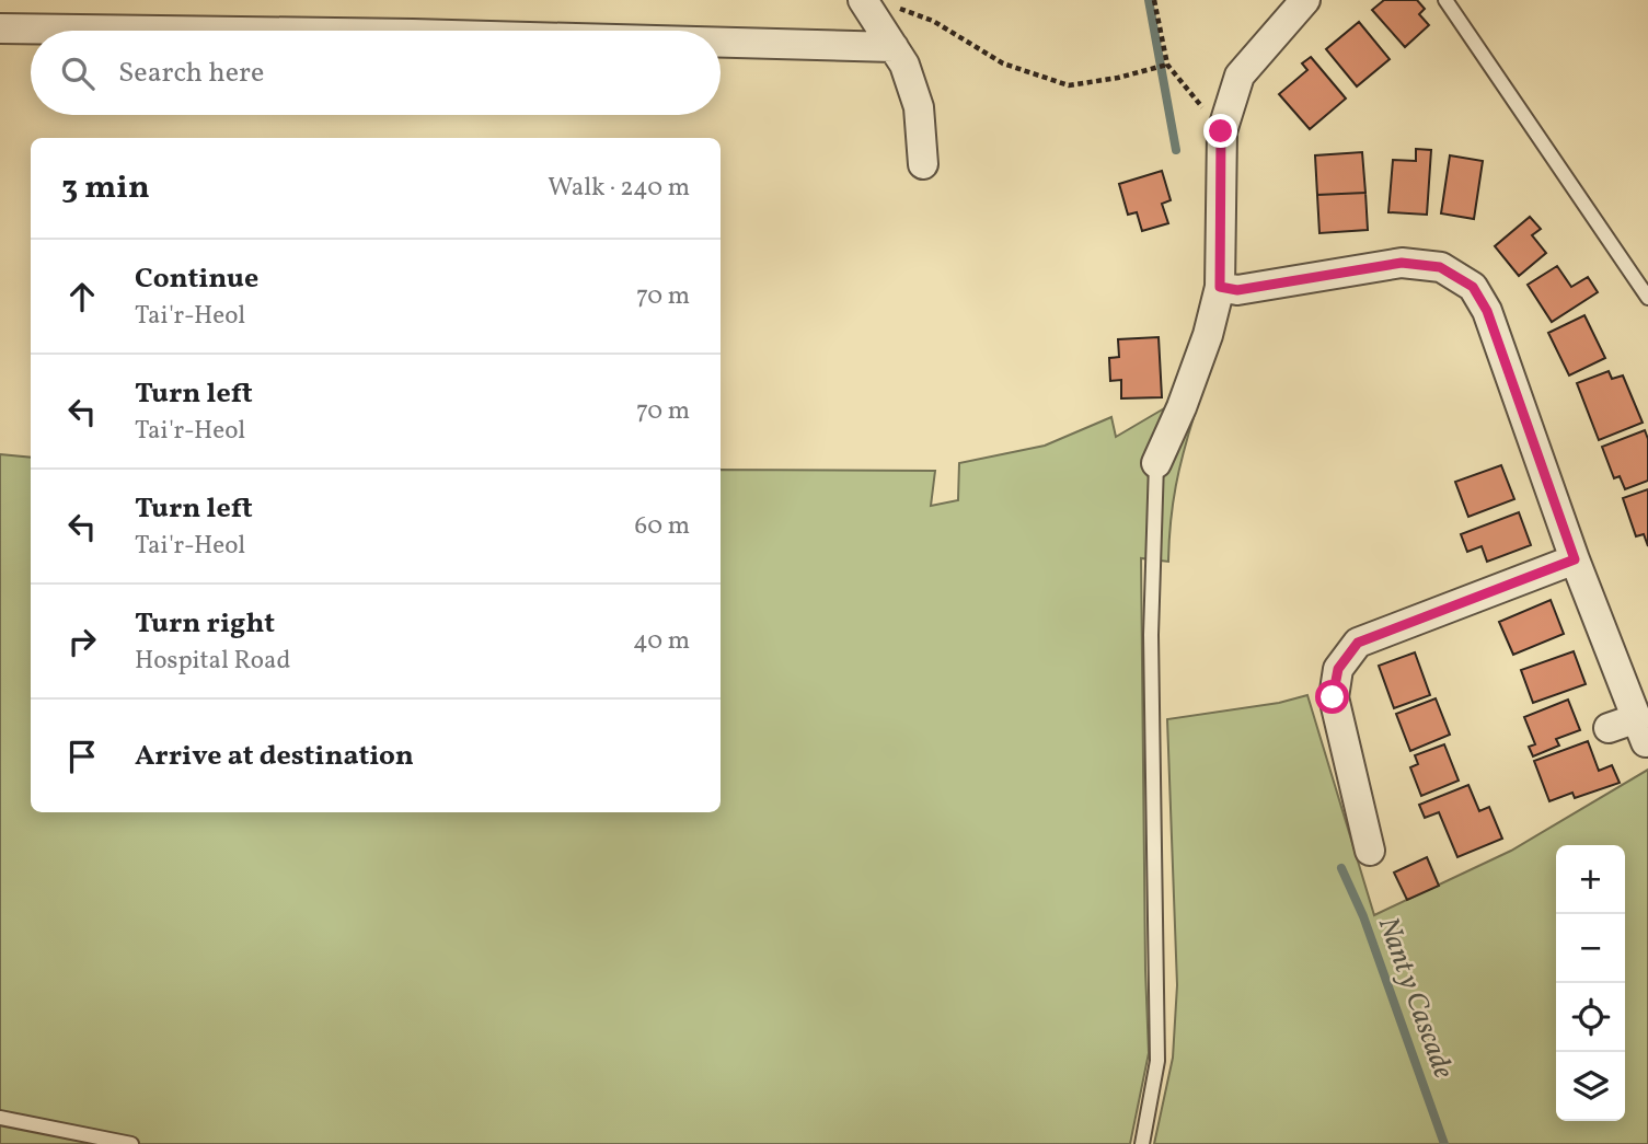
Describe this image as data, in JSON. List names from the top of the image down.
{
  "water": ["Nant y Cascade"],
  "page": {
    "search": "Search here",
    "heading": ["3 min", "Walk · 240 m"],
    "list": [
      ["Continue", "Tai'r-Heol", "70 m"],
      ["Turn left", "Tai'r-Heol", "70 m"],
      ["Turn left", "Tai'r-Heol", "60 m"],
      ["Turn right", "Hospital Road", "40 m"],
      "Arrive at destination"
    ],
    "map_buttons": ["+", "−"]
  }
}
